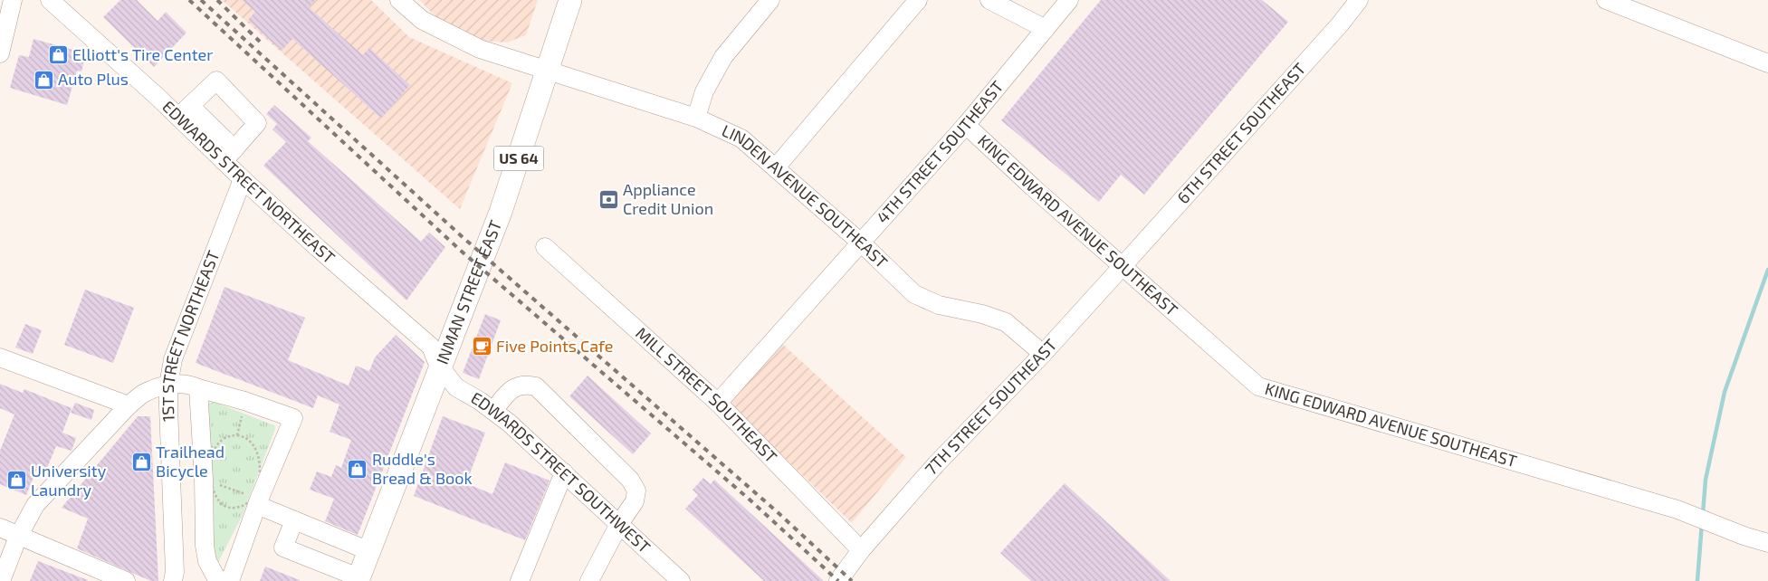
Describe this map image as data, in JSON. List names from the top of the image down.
{
  "streets": {
    "main road": ["US 64", "INMAN STREET EAST"],
    "street": [
      "6TH STREET SOUTHEAST",
      "4TH STREET SOUTHEAST",
      "EDWARDS STREET NORTHEAST",
      "LINDEN AVENUE SOUTHEAST",
      "KING EDWARD AVENUE SOUTHEAST",
      "1ST STREET NORTHEAST",
      "MILL STREET SOUTHEAST",
      "7TH STREET SOUTHEAST",
      "EDWARDS STREET SOUTHWEST"
    ]
  },
  "crossings": [
    ["6TH STREET SOUTHEAST", "KING EDWARD AVENUE SOUTHEAST"],
    ["6TH STREET SOUTHEAST", "7TH STREET SOUTHEAST"],
    ["4TH STREET SOUTHEAST", "LINDEN AVENUE SOUTHEAST"],
    ["4TH STREET SOUTHEAST", "KING EDWARD AVENUE SOUTHEAST"],
    ["4TH STREET SOUTHEAST", "MILL STREET SOUTHEAST"],
    ["EDWARDS STREET NORTHEAST", "INMAN STREET EAST"],
    ["EDWARDS STREET NORTHEAST", "1ST STREET NORTHEAST"],
    ["EDWARDS STREET NORTHEAST", "EDWARDS STREET SOUTHWEST"],
    ["LINDEN AVENUE SOUTHEAST", "INMAN STREET EAST"],
    ["LINDEN AVENUE SOUTHEAST", "7TH STREET SOUTHEAST"],
    ["KING EDWARD AVENUE SOUTHEAST", "7TH STREET SOUTHEAST"],
    ["INMAN STREET EAST", "EDWARDS STREET SOUTHWEST"],
    ["MILL STREET SOUTHEAST", "7TH STREET SOUTHEAST"]
  ],
  "places": {
    "shop": [
      "Elliott's Tire Center",
      "Auto Plus",
      "Trailhead Bicycle",
      "Ruddle's Bread & Book",
      "University Laundry"
    ],
    "bank": ["Appliance Credit Union"],
    "cafe": ["Five Points Cafe"]
  }
}
